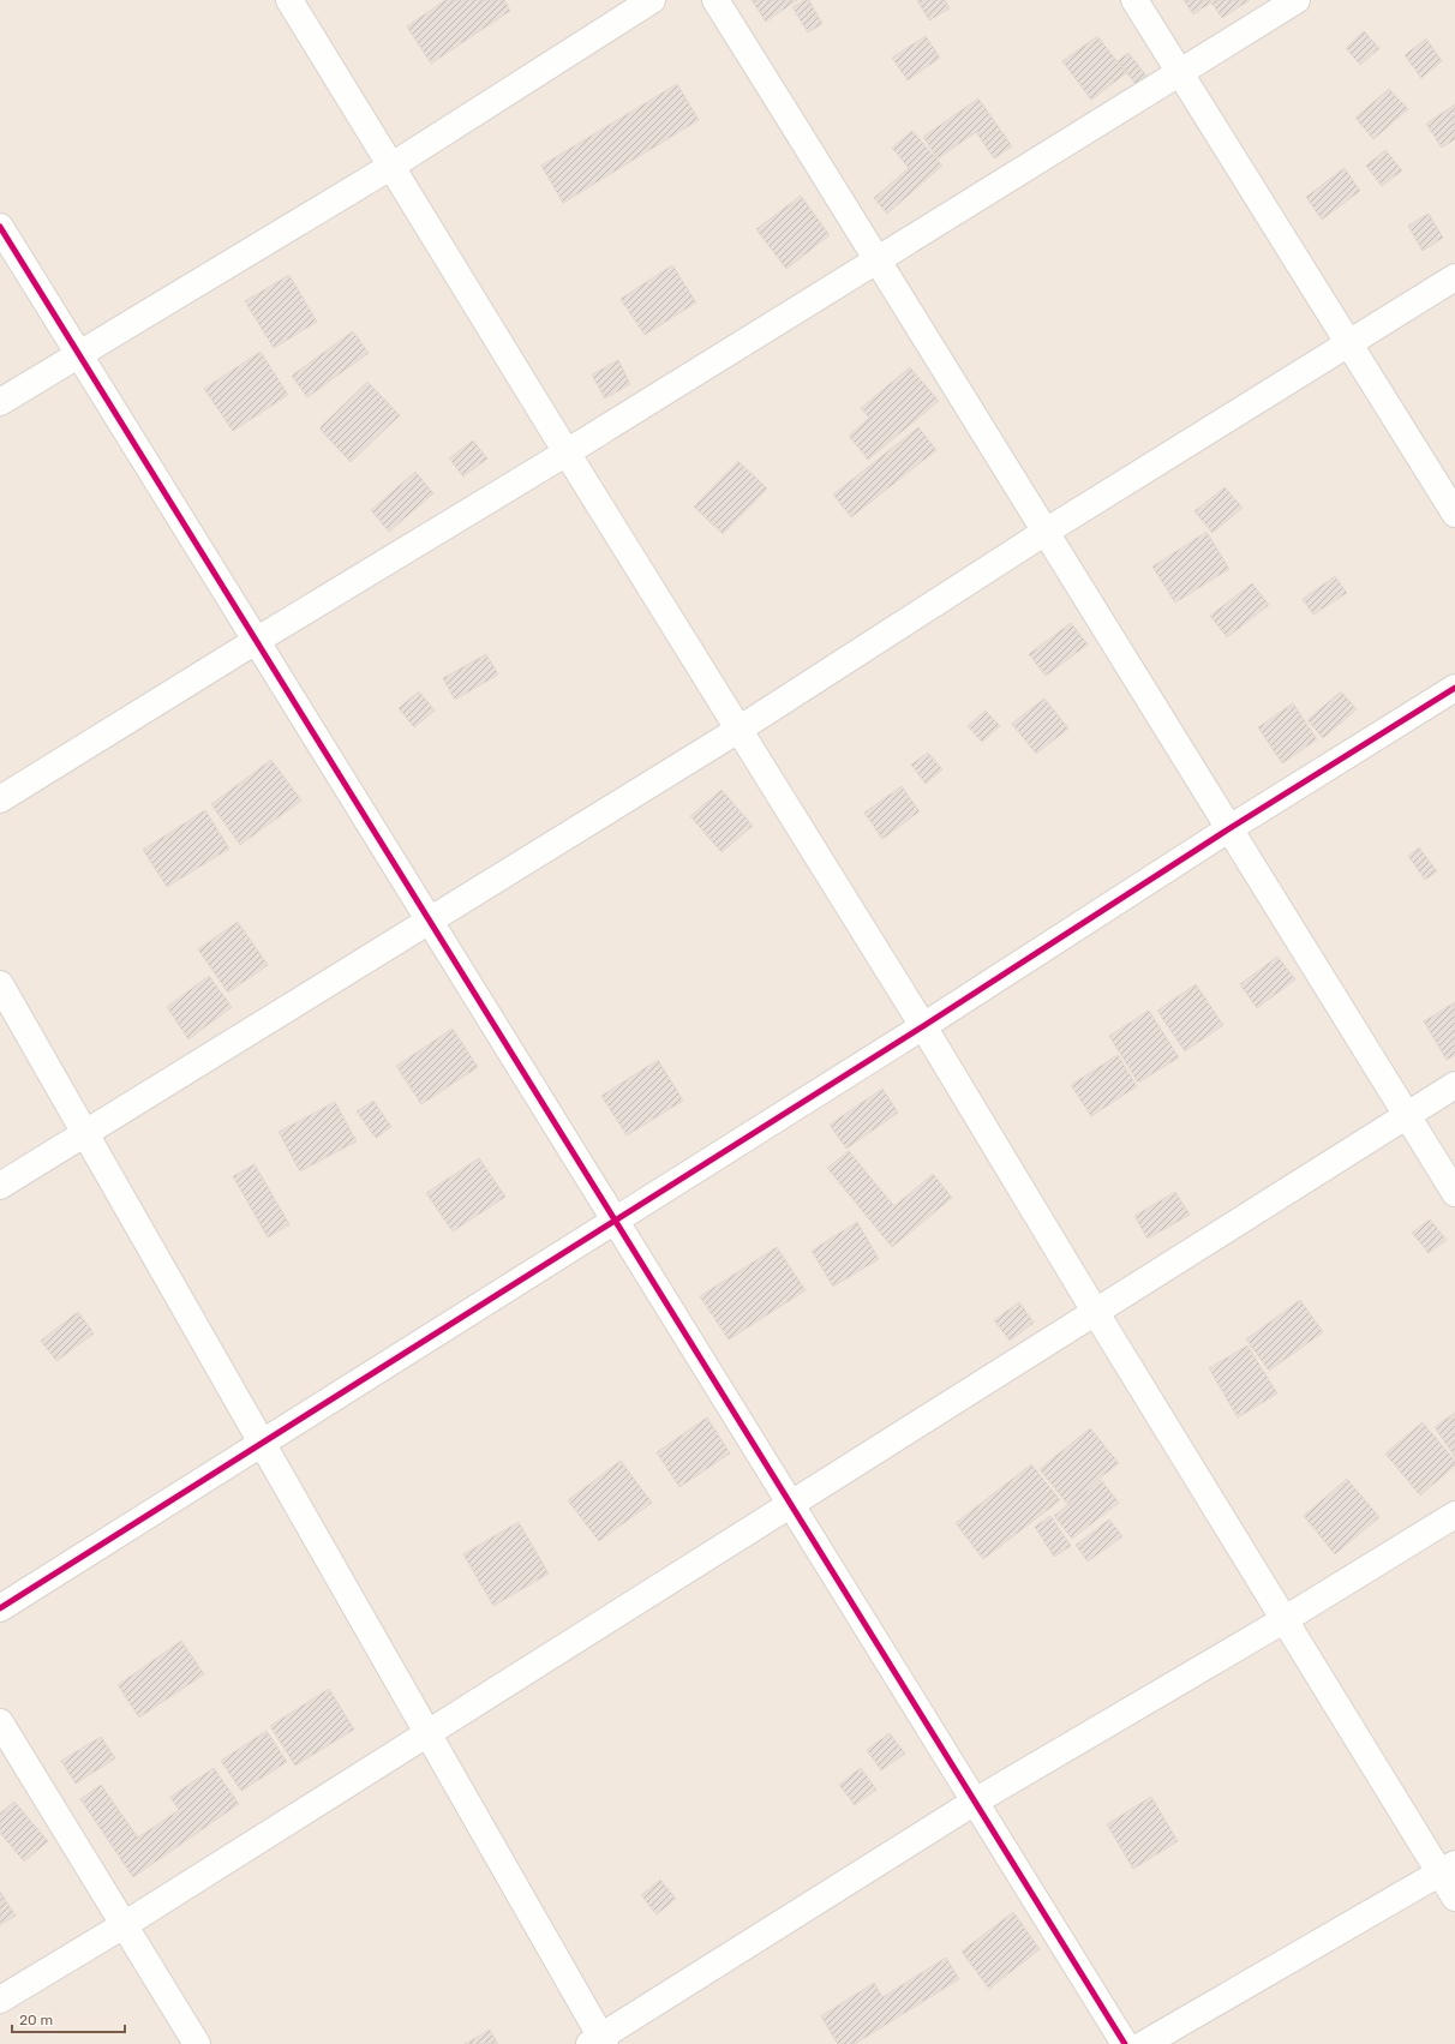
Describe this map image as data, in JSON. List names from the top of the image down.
{
  "scale_bar": "20 m"
}
